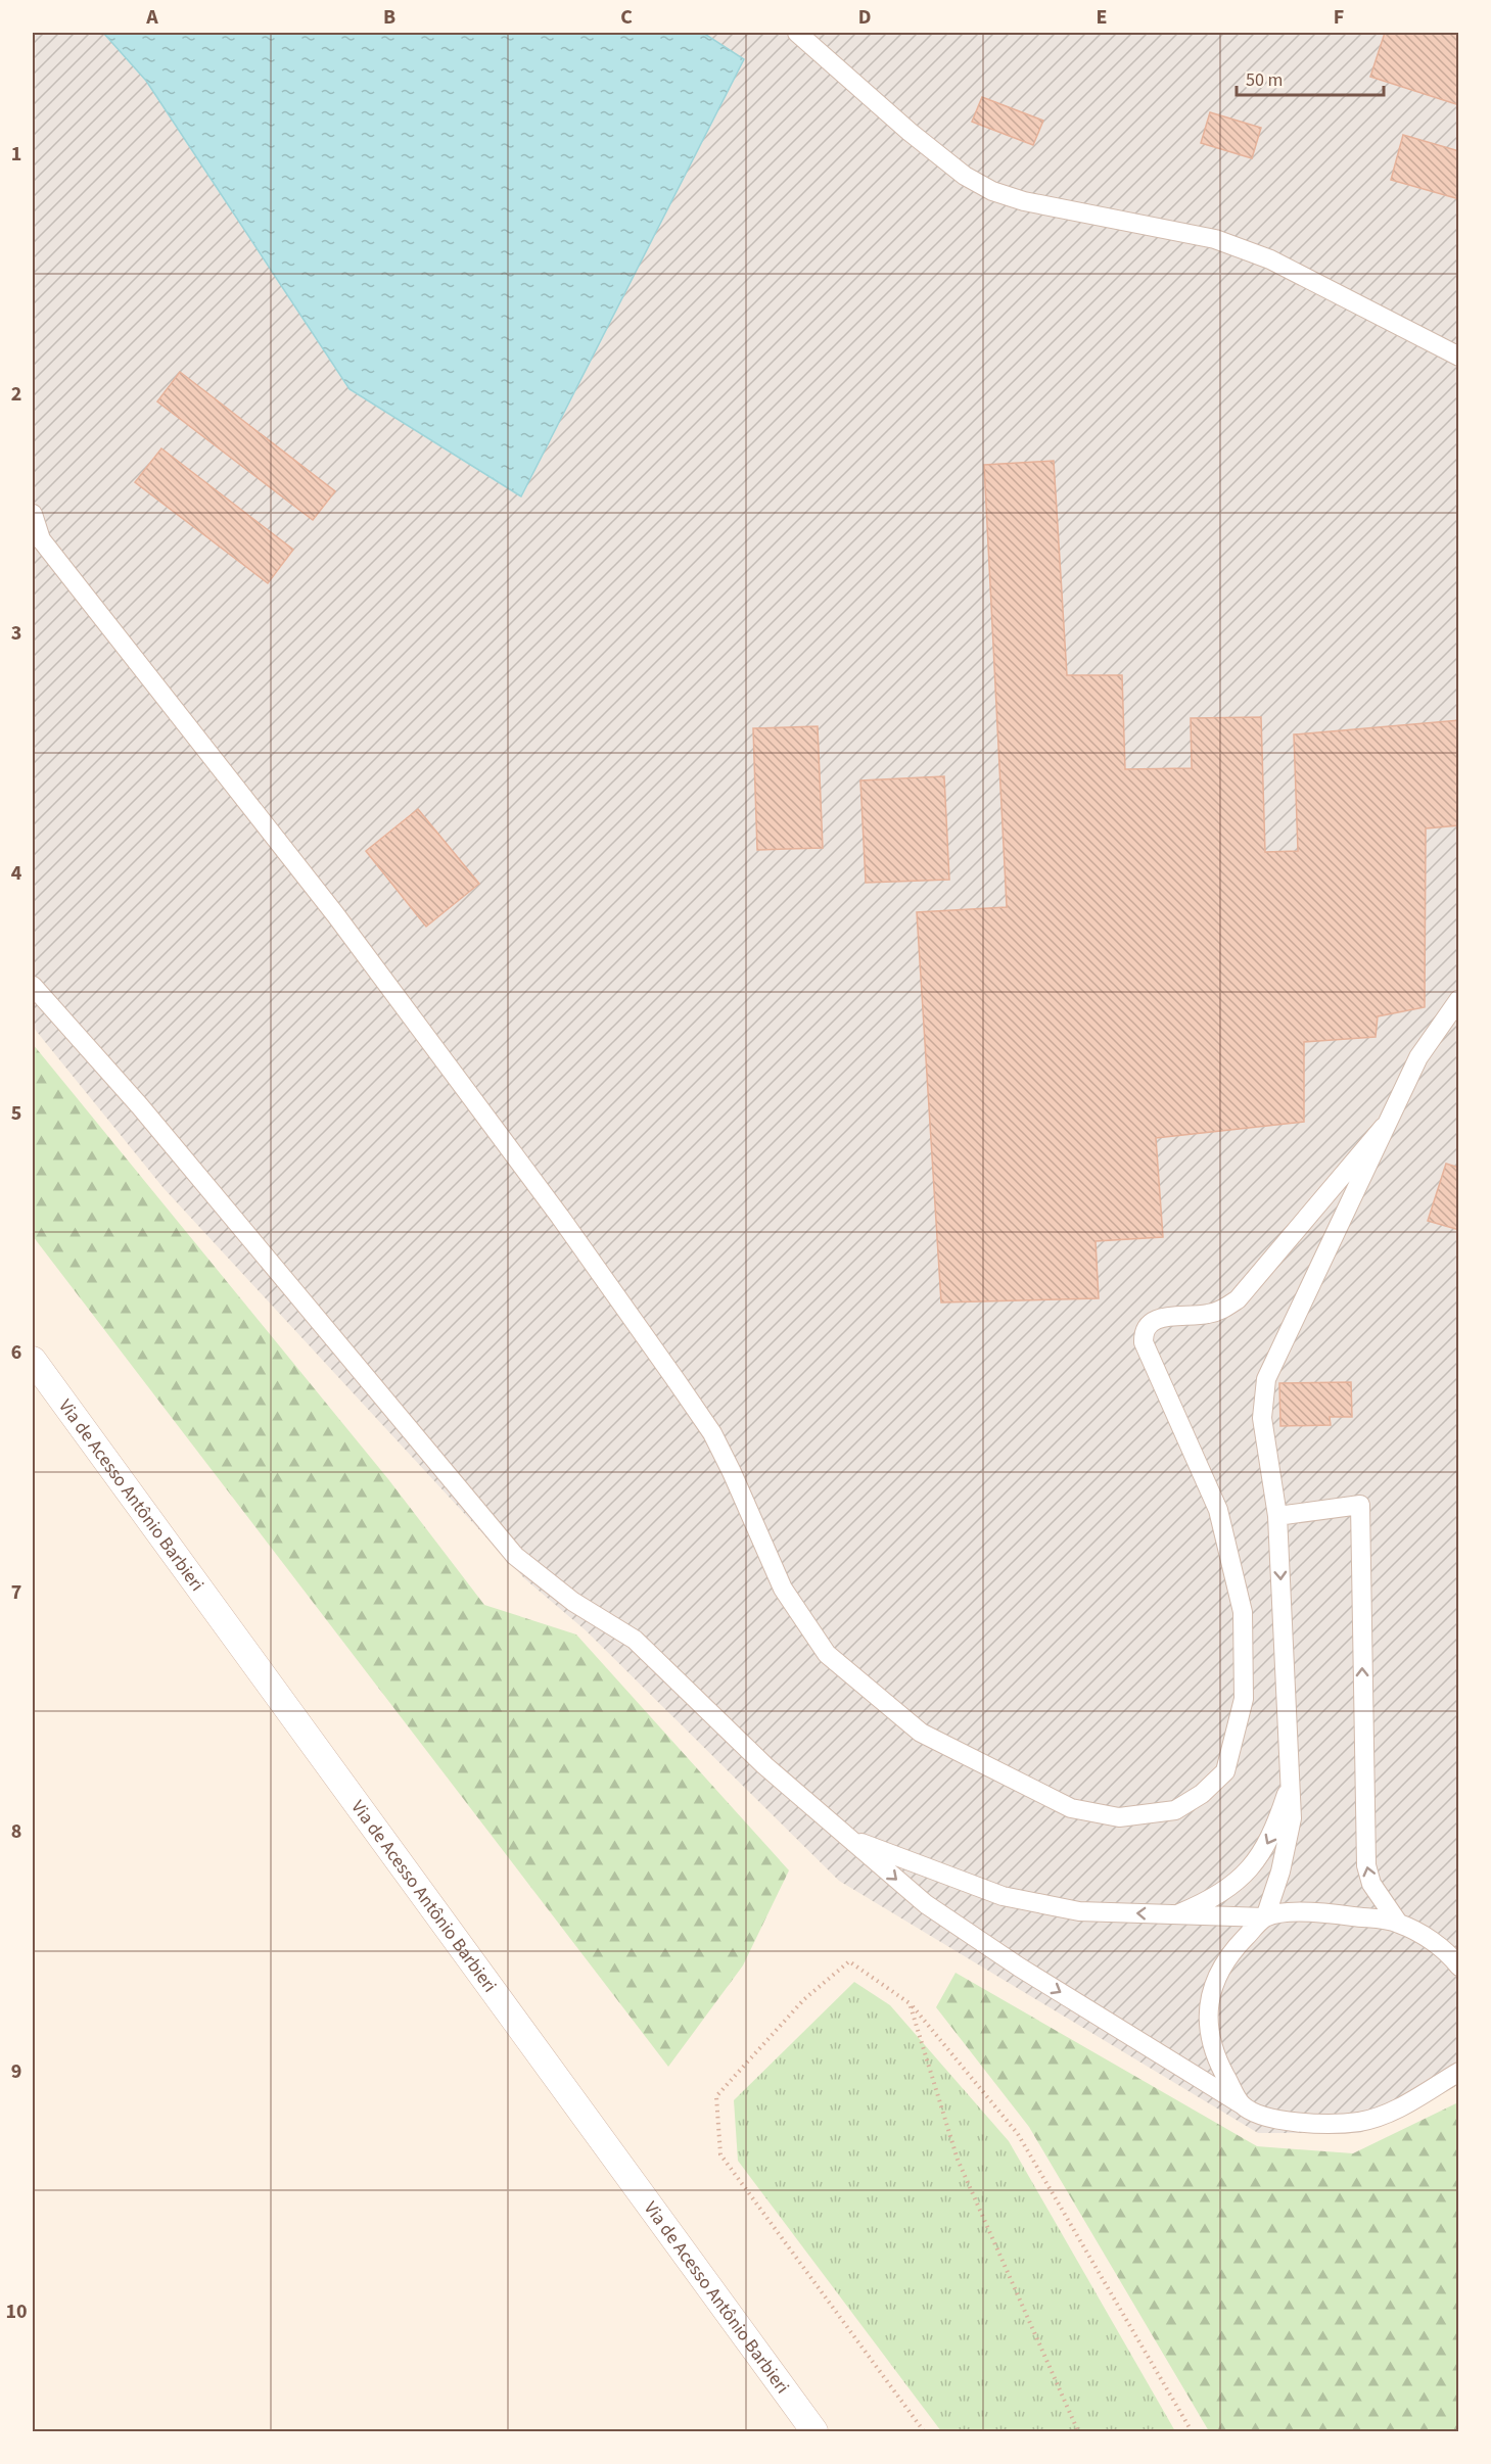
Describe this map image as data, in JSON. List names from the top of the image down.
{
  "streets": {
    "main road": ["Via de Acesso Antônio Barbieri"]
  },
  "scale_bar": "50 m",
  "grid": {
    "columns": [
      "A",
      "B",
      "C",
      "D",
      "E",
      "F"
    ],
    "rows": [
      "1",
      "2",
      "3",
      "4",
      "5",
      "6",
      "7",
      "8",
      "9",
      "10"
    ]
  }
}
